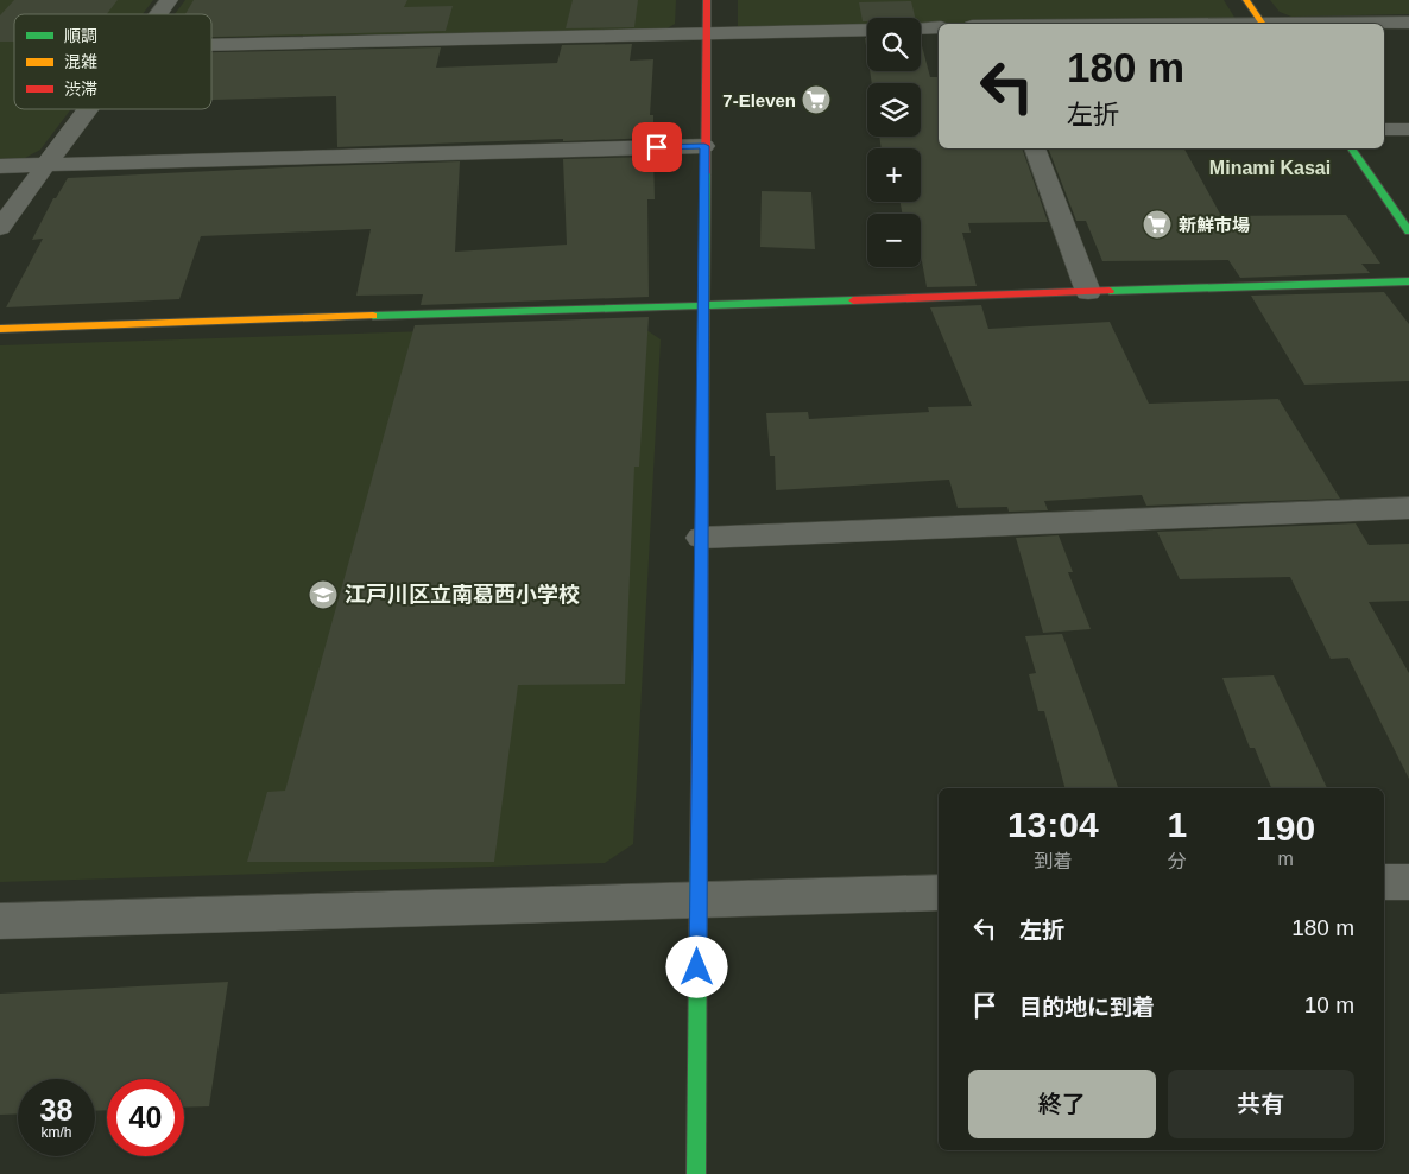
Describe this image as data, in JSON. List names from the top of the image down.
{
  "districts": ["Minami Kasai"],
  "places": {
    "supermarket": ["7-Eleven", "新鮮市場"],
    "school or university": ["江戸川区立南葛西小学校"]
  },
  "legend": ["順調", "混雑", "渋滞"],
  "page": {
    "map_buttons": ["+", "−"],
    "turn": ["180 m", "左折"],
    "eta": [
      "13:04",
      "到着",
      "1",
      "分",
      "190",
      "m"
    ],
    "list": [
      {
        "name": "左折",
        "value": "180 m"
      },
      {
        "name": "目的地に到着",
        "value": "10 m"
      }
    ],
    "buttons": ["終了", "共有"],
    "speed": "38 km/h",
    "limit": "40"
  }
}
